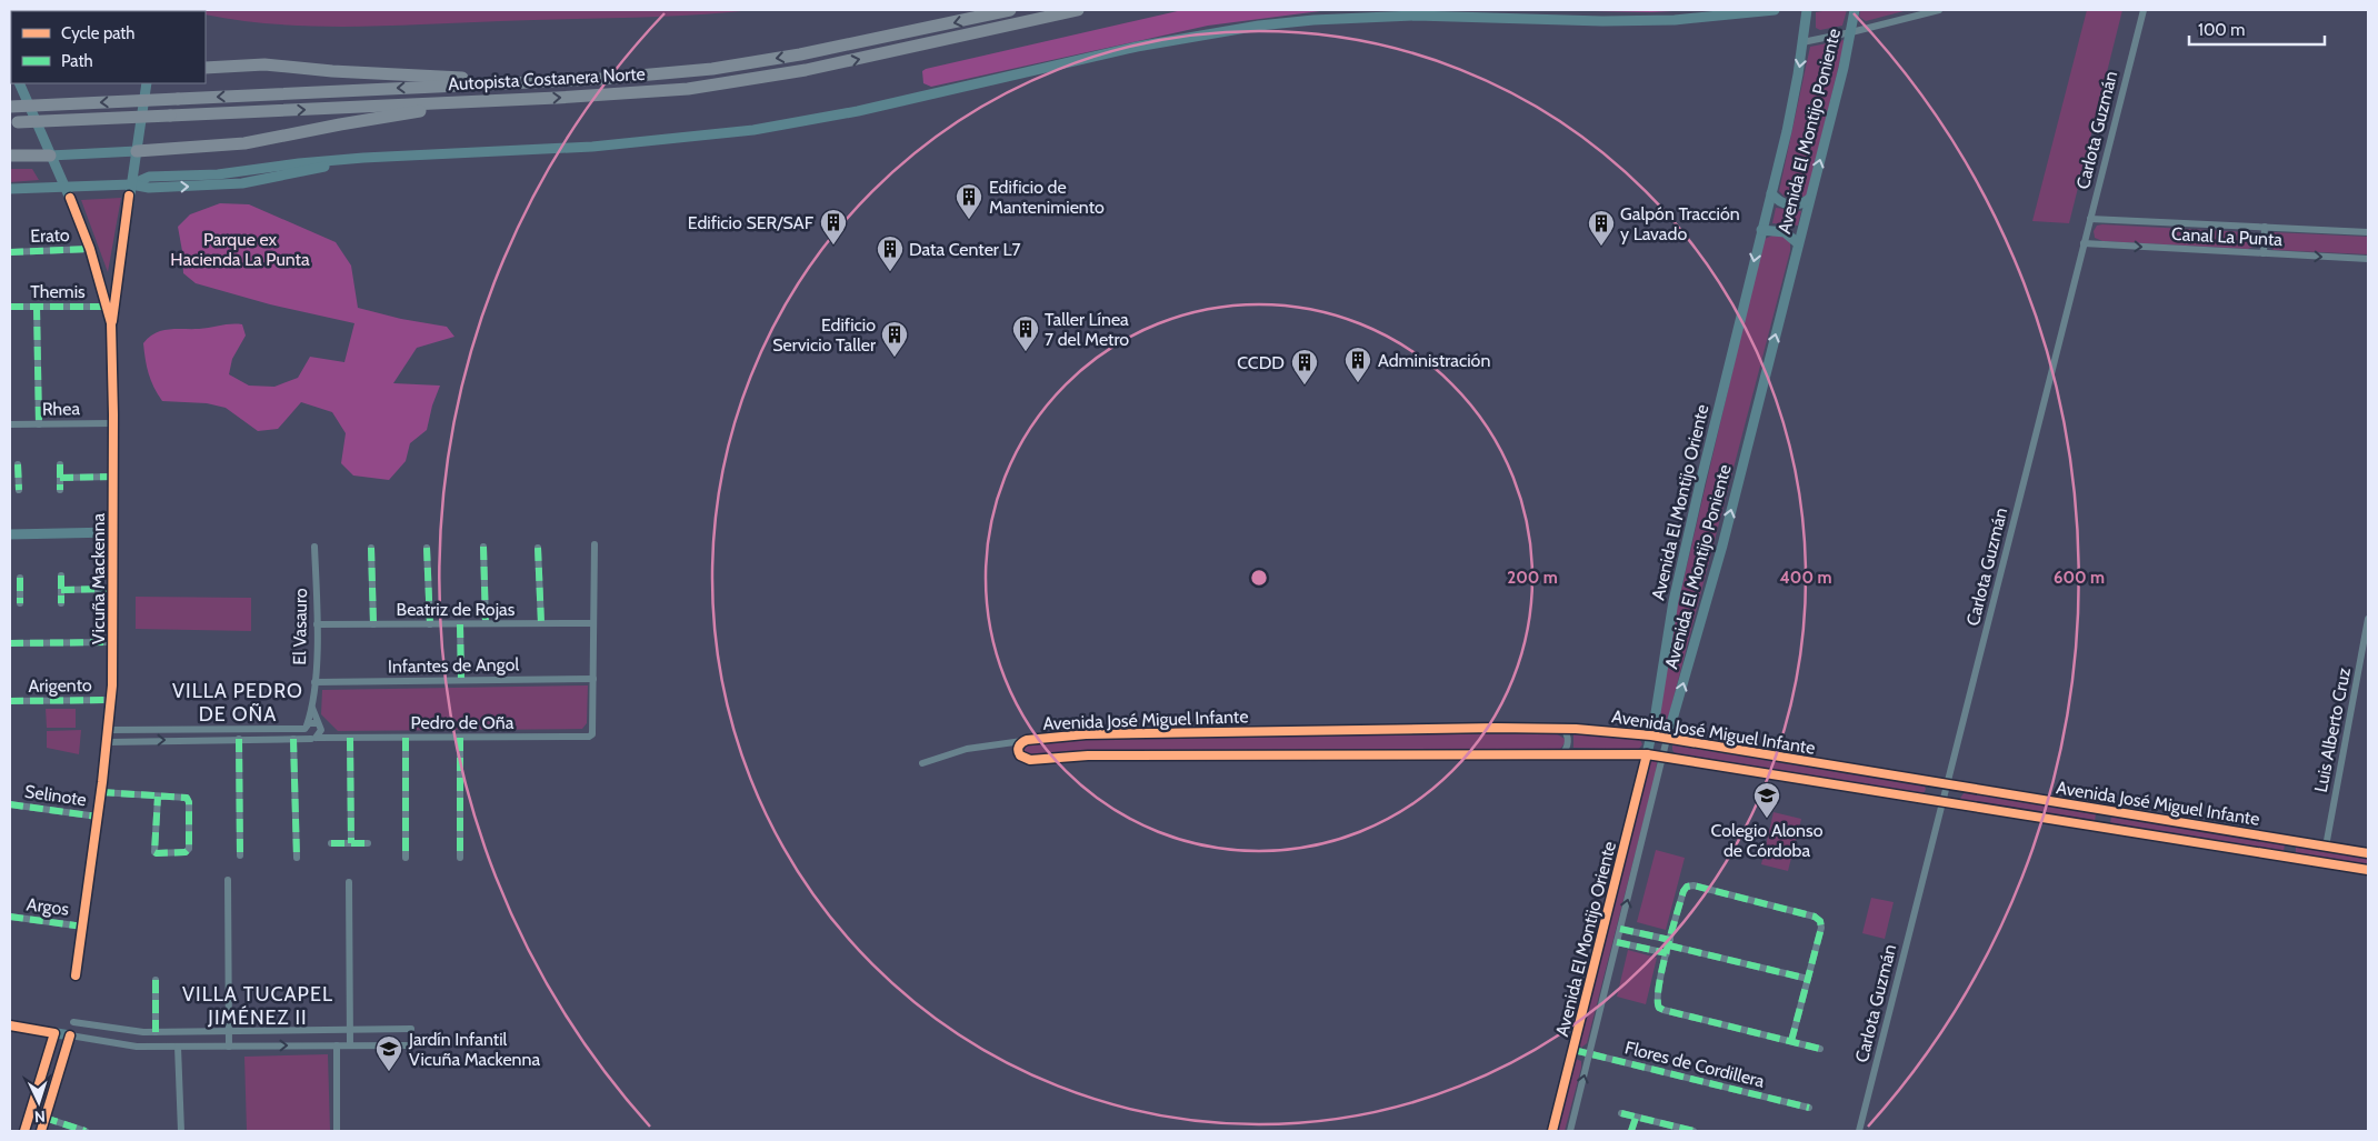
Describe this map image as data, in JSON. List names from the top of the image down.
{
  "streets": {
    "highway": ["Autopista Costanera Norte"],
    "street": [
      "Carlota Guzmán",
      "Avenida El Montijo Poniente",
      "Erato",
      "Canal La Punta",
      "Themis",
      "Rhea",
      "Avenida El Montijo Oriente",
      "Vicuña Mackenna",
      "Beatriz de Rojas",
      "El Vasauro",
      "Infantes de Angol",
      "Arigento",
      "Avenida José Miguel Infante",
      "Pedro de Oña",
      "Luis Alberto Cruz",
      "Selinote",
      "Argos",
      "Flores de Cordillera"
    ]
  },
  "crossings": [
    ["Carlota Guzmán", "Canal La Punta"],
    ["Carlota Guzmán", "Avenida José Miguel Infante"],
    ["Avenida El Montijo Poniente", "Avenida José Miguel Infante"],
    ["Avenida El Montijo Poniente", "Flores de Cordillera"],
    ["Erato", "Vicuña Mackenna"],
    ["Themis", "Vicuña Mackenna"],
    ["Rhea", "Vicuña Mackenna"],
    ["Avenida El Montijo Oriente", "Avenida José Miguel Infante"],
    ["Avenida El Montijo Oriente", "Flores de Cordillera"],
    ["Vicuña Mackenna", "Arigento"],
    ["Vicuña Mackenna", "Pedro de Oña"],
    ["Vicuña Mackenna", "Selinote"],
    ["Vicuña Mackenna", "Argos"],
    ["Beatriz de Rojas", "El Vasauro"],
    ["El Vasauro", "Infantes de Angol"],
    ["Infantes de Angol", "Pedro de Oña"],
    ["Avenida José Miguel Infante", "Luis Alberto Cruz"]
  ],
  "one_way": ["Avenida El Montijo Poniente", "Avenida El Montijo Oriente"],
  "districts": ["VILLA PEDRO DE OÑA", "VILLA TUCAPEL JIMÉNEZ II"],
  "parks": ["Parque ex Hacienda La Punta"],
  "places": {
    "building": [
      "Edificio de Mantenimiento",
      "Edificio SER/SAF",
      "Galpón Tracción y Lavado",
      "Data Center L7",
      "Taller Línea 7 del Metro",
      "Edificio Servicio Taller",
      "Administración",
      "CCDD"
    ],
    "school or university": ["Colegio Alonso de Córdoba", "Jardín Infantil Vicuña Mackenna"]
  },
  "legend": ["Cycle path", "Path"],
  "scale_bar": "100 m",
  "north": "bottom",
  "rings": ["200 m", "400 m", "600 m"]
}
